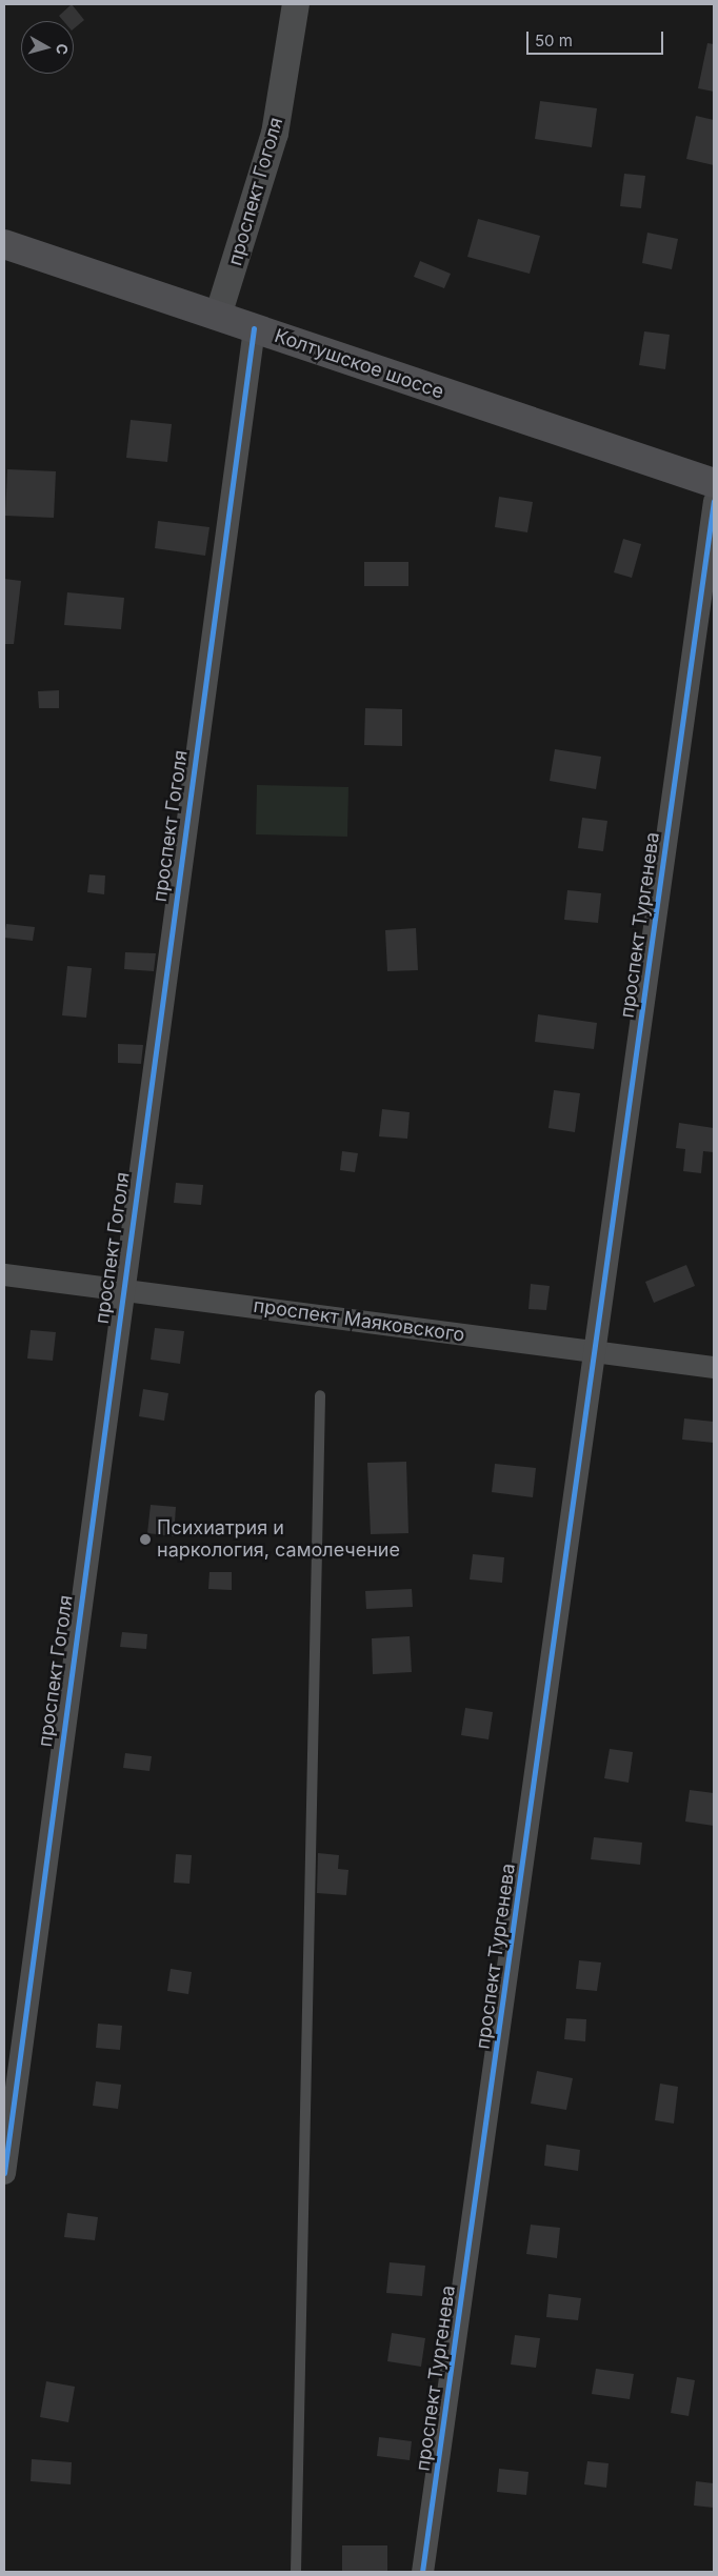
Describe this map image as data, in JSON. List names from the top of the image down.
{
  "streets": {
    "main road": ["Колтушское шоссе"],
    "street": ["проспект Гоголя", "проспект Тургенева", "проспект Маяковского"]
  },
  "crossings": [
    ["проспект Гоголя", "Колтушское шоссе"],
    ["проспект Гоголя", "проспект Маяковского"],
    ["проспект Тургенева", "проспект Маяковского"]
  ],
  "places": ["Психиатрия и наркология, самолечение"],
  "scale_bar": "50 m",
  "north": "right"
}
